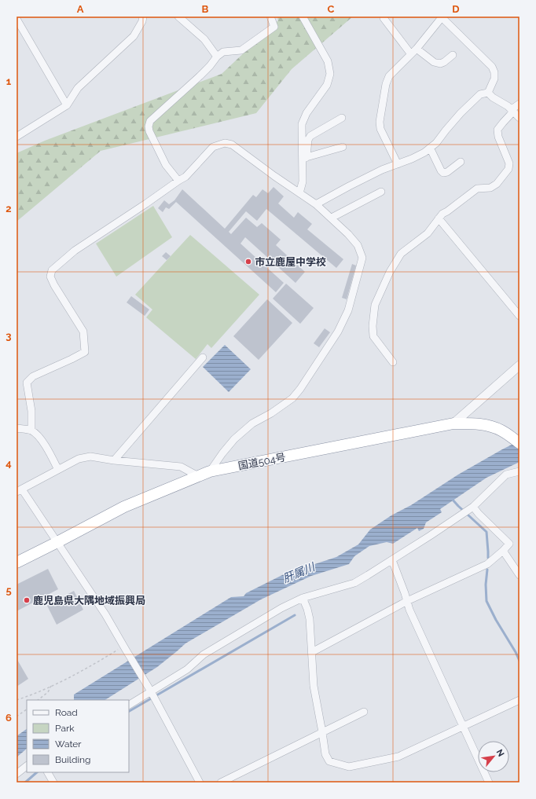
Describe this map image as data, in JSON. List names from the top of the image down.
{
  "streets": {
    "highway": ["国道504号"]
  },
  "water": ["肝属川"],
  "places": ["市立鹿屋中学校", "鹿児島県大隅地域振興局"],
  "legend": [
    "Road",
    "Park",
    "Water",
    "Building"
  ],
  "north": "top right",
  "grid": {
    "columns": [
      "A",
      "B",
      "C",
      "D"
    ],
    "rows": [
      "1",
      "2",
      "3",
      "4",
      "5",
      "6"
    ]
  }
}
